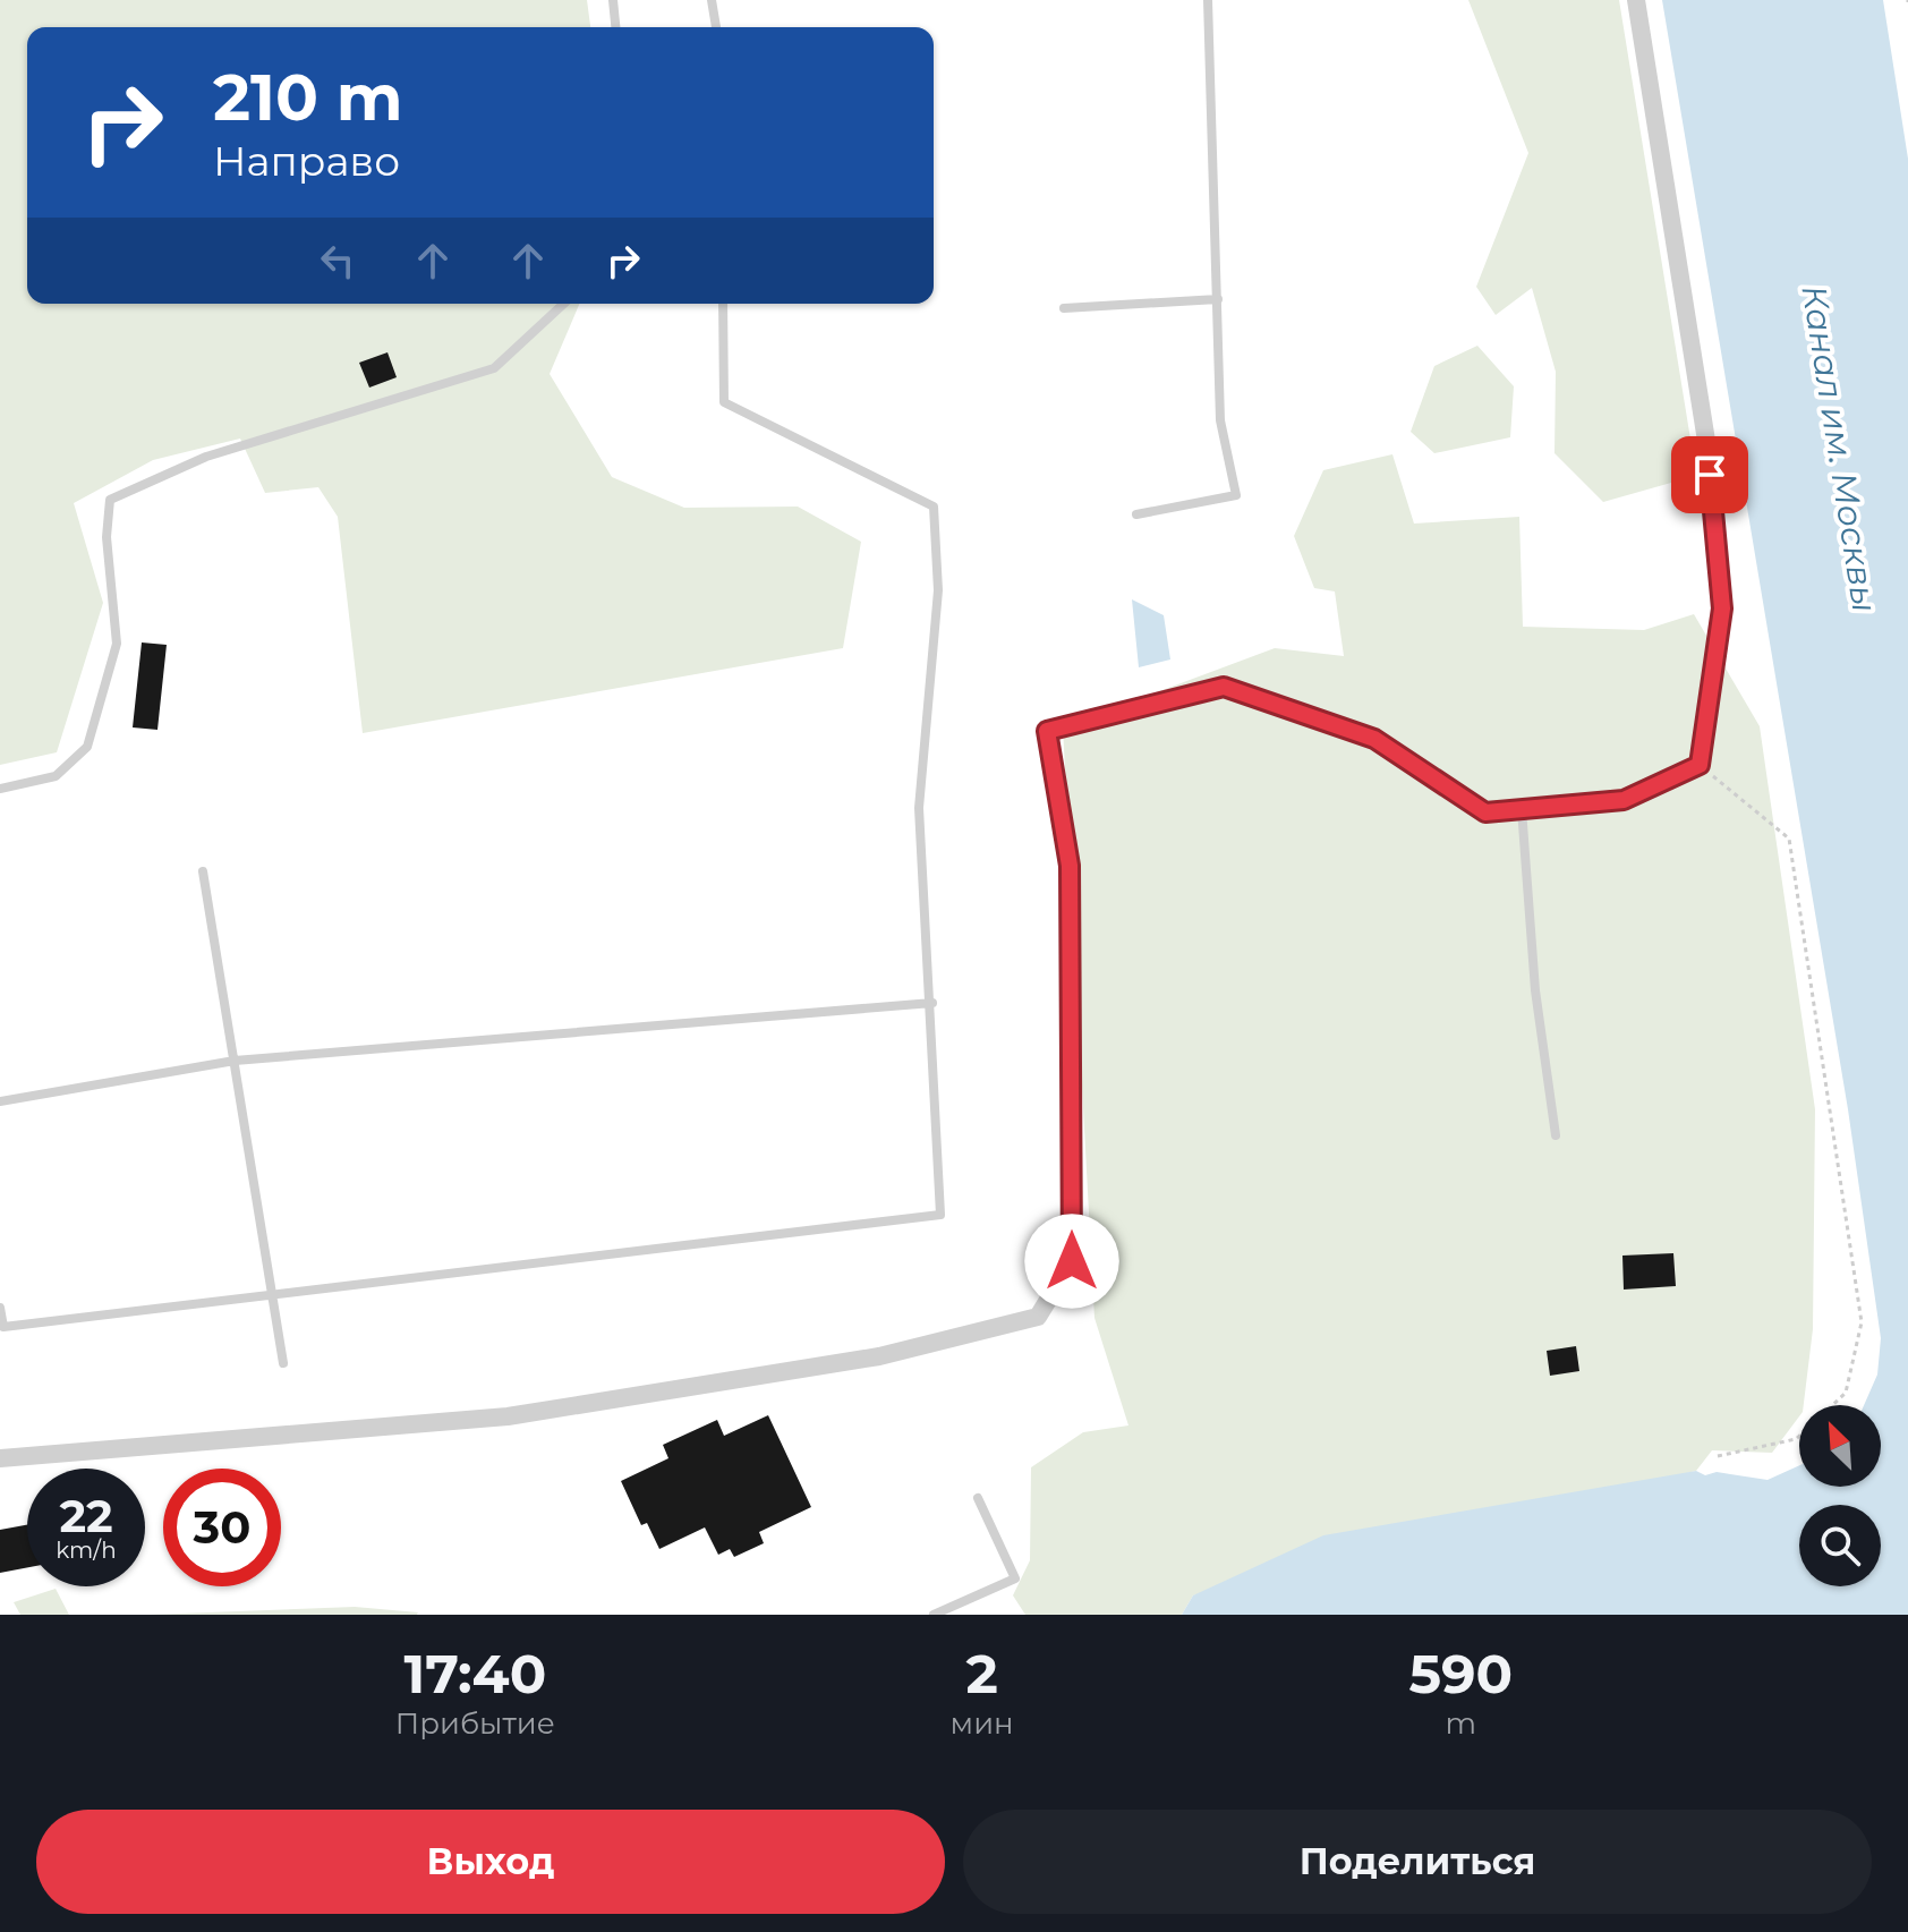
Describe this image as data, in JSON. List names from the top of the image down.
{
  "water": ["Канал им. Москвы"],
  "north": "top left",
  "page": {
    "turn": ["210 m", "Направо"],
    "speed": "22 km/h",
    "limit": "30",
    "eta": [
      "17:40",
      "Прибытие",
      "2",
      "мин",
      "590",
      "m"
    ],
    "buttons": ["Выход", "Поделиться"]
  }
}
